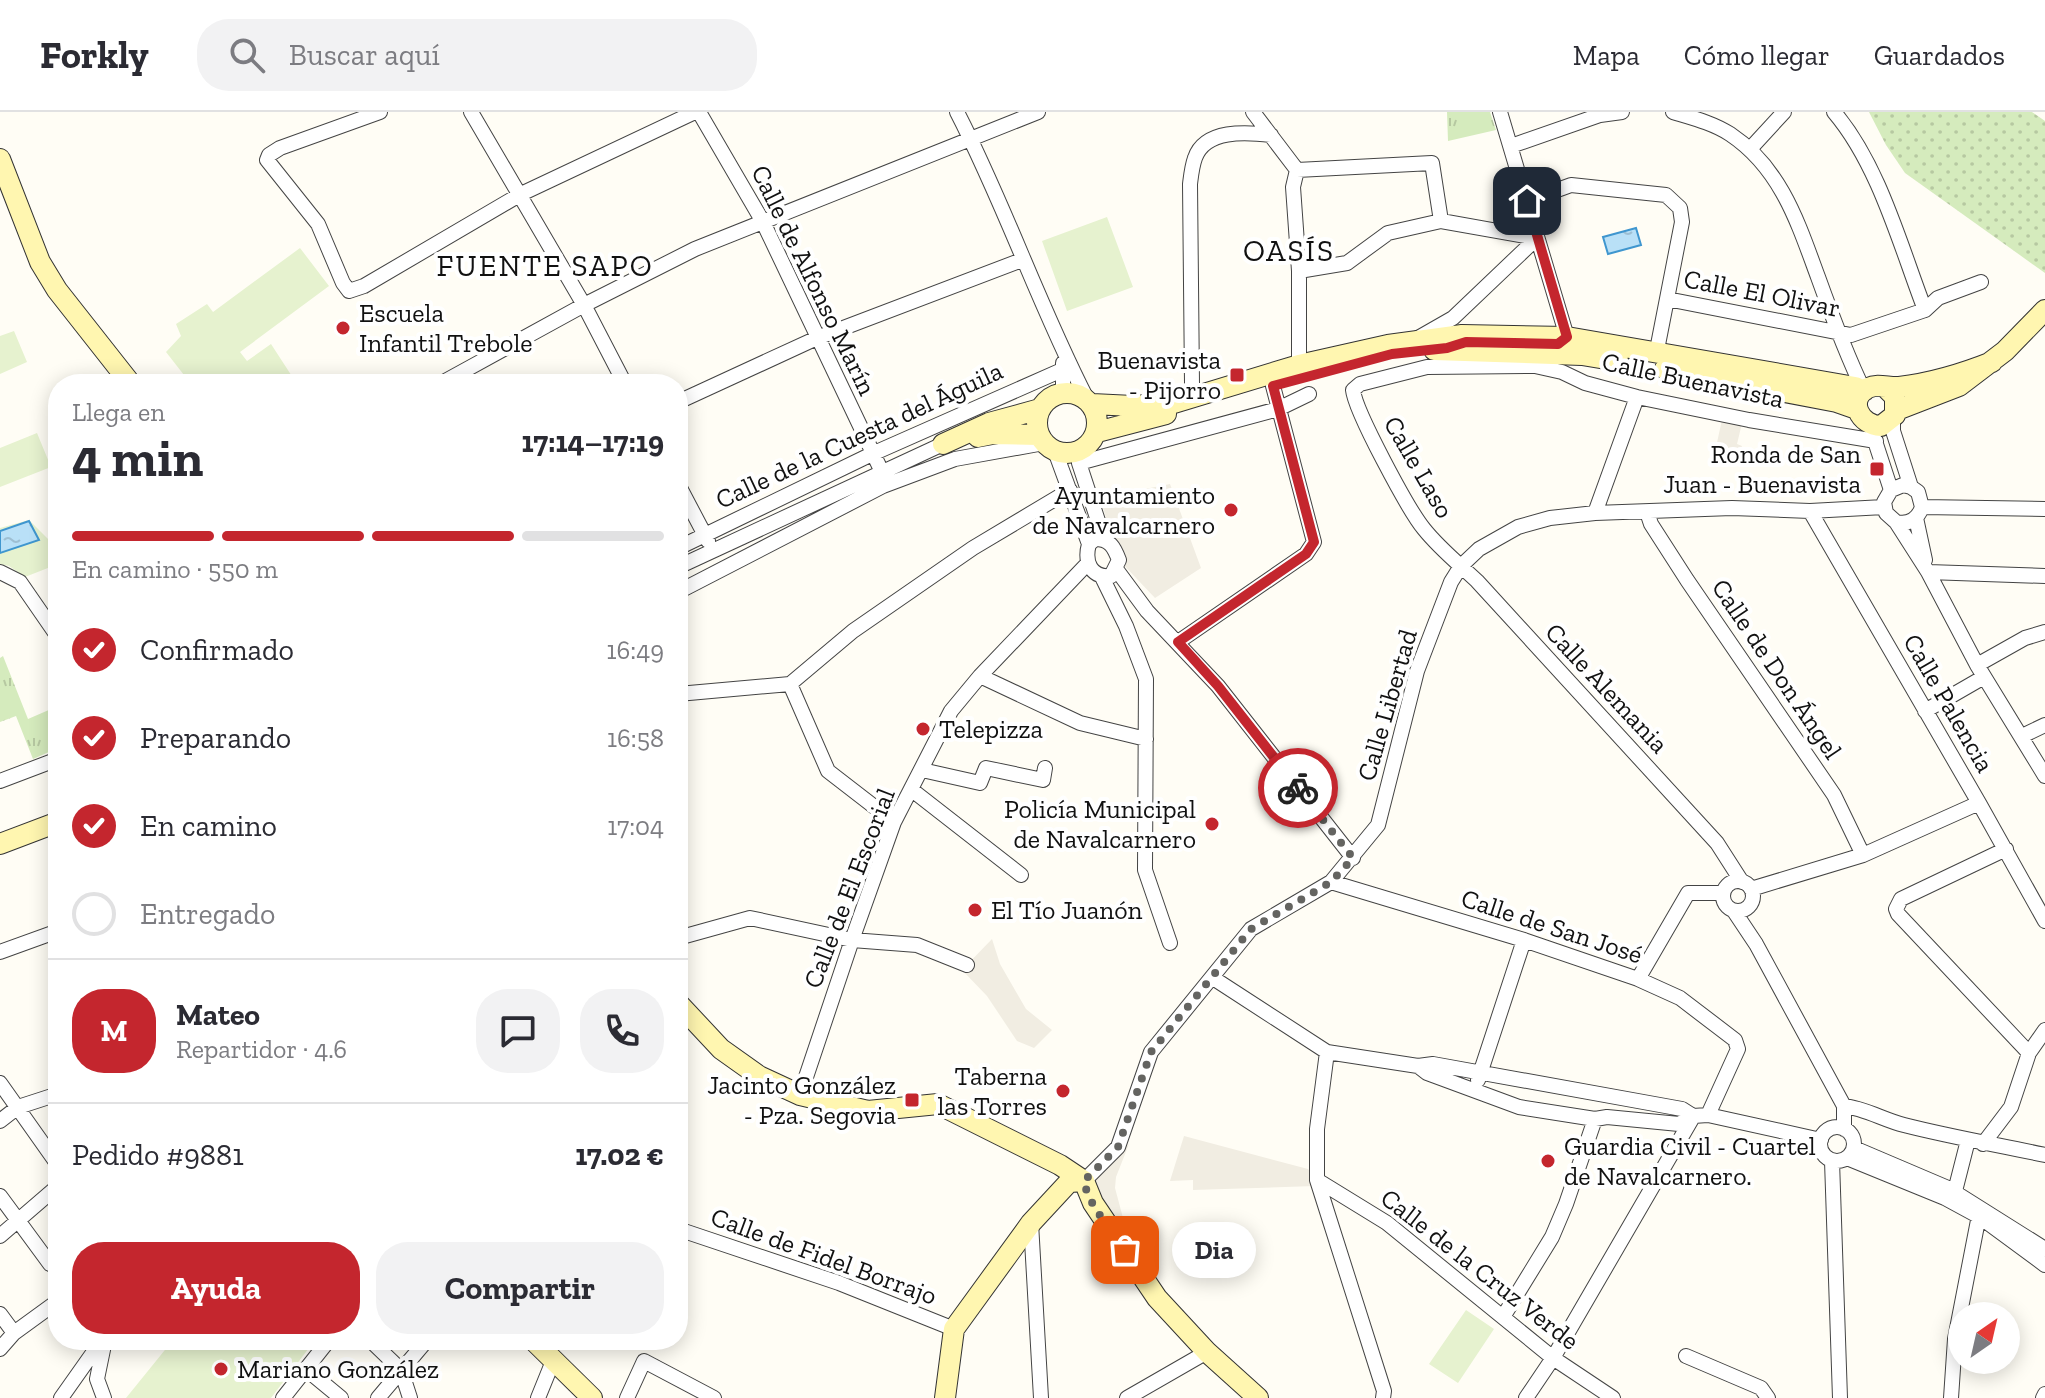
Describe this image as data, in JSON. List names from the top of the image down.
{
  "streets": {
    "street": [
      "Calle de Alfonso Marín",
      "Calle El Olivar",
      "Calle Buenavista",
      "Calle de la Cuesta del Águila",
      "Calle Laso",
      "Calle de Don Ángel",
      "Calle Alemania",
      "Calle Palencia",
      "Calle Libertad",
      "Calle de El Escorial",
      "Calle de San José",
      "Calle de Fidel Borrajo",
      "Calle de la Cruz Verde"
    ]
  },
  "crossings": [
    ["Calle de Alfonso Marín", "Calle de la Cuesta del Águila"],
    ["Calle Buenavista", "Calle de la Cuesta del Águila"],
    ["Calle Buenavista", "Calle Laso"],
    ["Calle Laso", "Calle Alemania"],
    ["Calle Laso", "Calle Libertad"],
    ["Calle de Don Ángel", "Calle Libertad"],
    ["Calle Alemania", "Calle Libertad"],
    ["Calle Palencia", "Calle Libertad"],
    ["Calle Libertad", "Calle de San José"]
  ],
  "districts": ["OASÍS", "FUENTE SAPO"],
  "places": {
    "other": [
      "Escuela Infantil Trebole",
      "Ayuntamiento de Navalcarnero",
      "Telepizza",
      "Policía Municipal de Navalcarnero",
      "El Tío Juanón",
      "Taberna las Torres",
      "Guardia Civil - Cuartel de Navalcarnero.",
      "Dia",
      "Mariano González"
    ],
    "transit": ["Buenavista - Pijorro", "Ronda de San Juan - Buenavista", "Jacinto González - Pza. Segovia"]
  },
  "north": "top right",
  "page": {
    "header": "Forkly",
    "search": "Buscar aquí",
    "nav": ["Mapa", "Cómo llegar", "Guardados"],
    "heading": ["4 min", "Llega en", "17:14–17:19"],
    "panel": [
      "Mateo",
      "Repartidor · 4.6",
      "Pedido #9881",
      "17.02 €"
    ],
    "bar": "En camino · 550 m",
    "list": [
      ["Confirmado", "16:49"],
      ["Preparando", "16:58"],
      ["En camino", "17:04"],
      "Entregado"
    ],
    "round": "M",
    "bubble": "Dia",
    "buttons": ["Ayuda", "Compartir"]
  }
}
